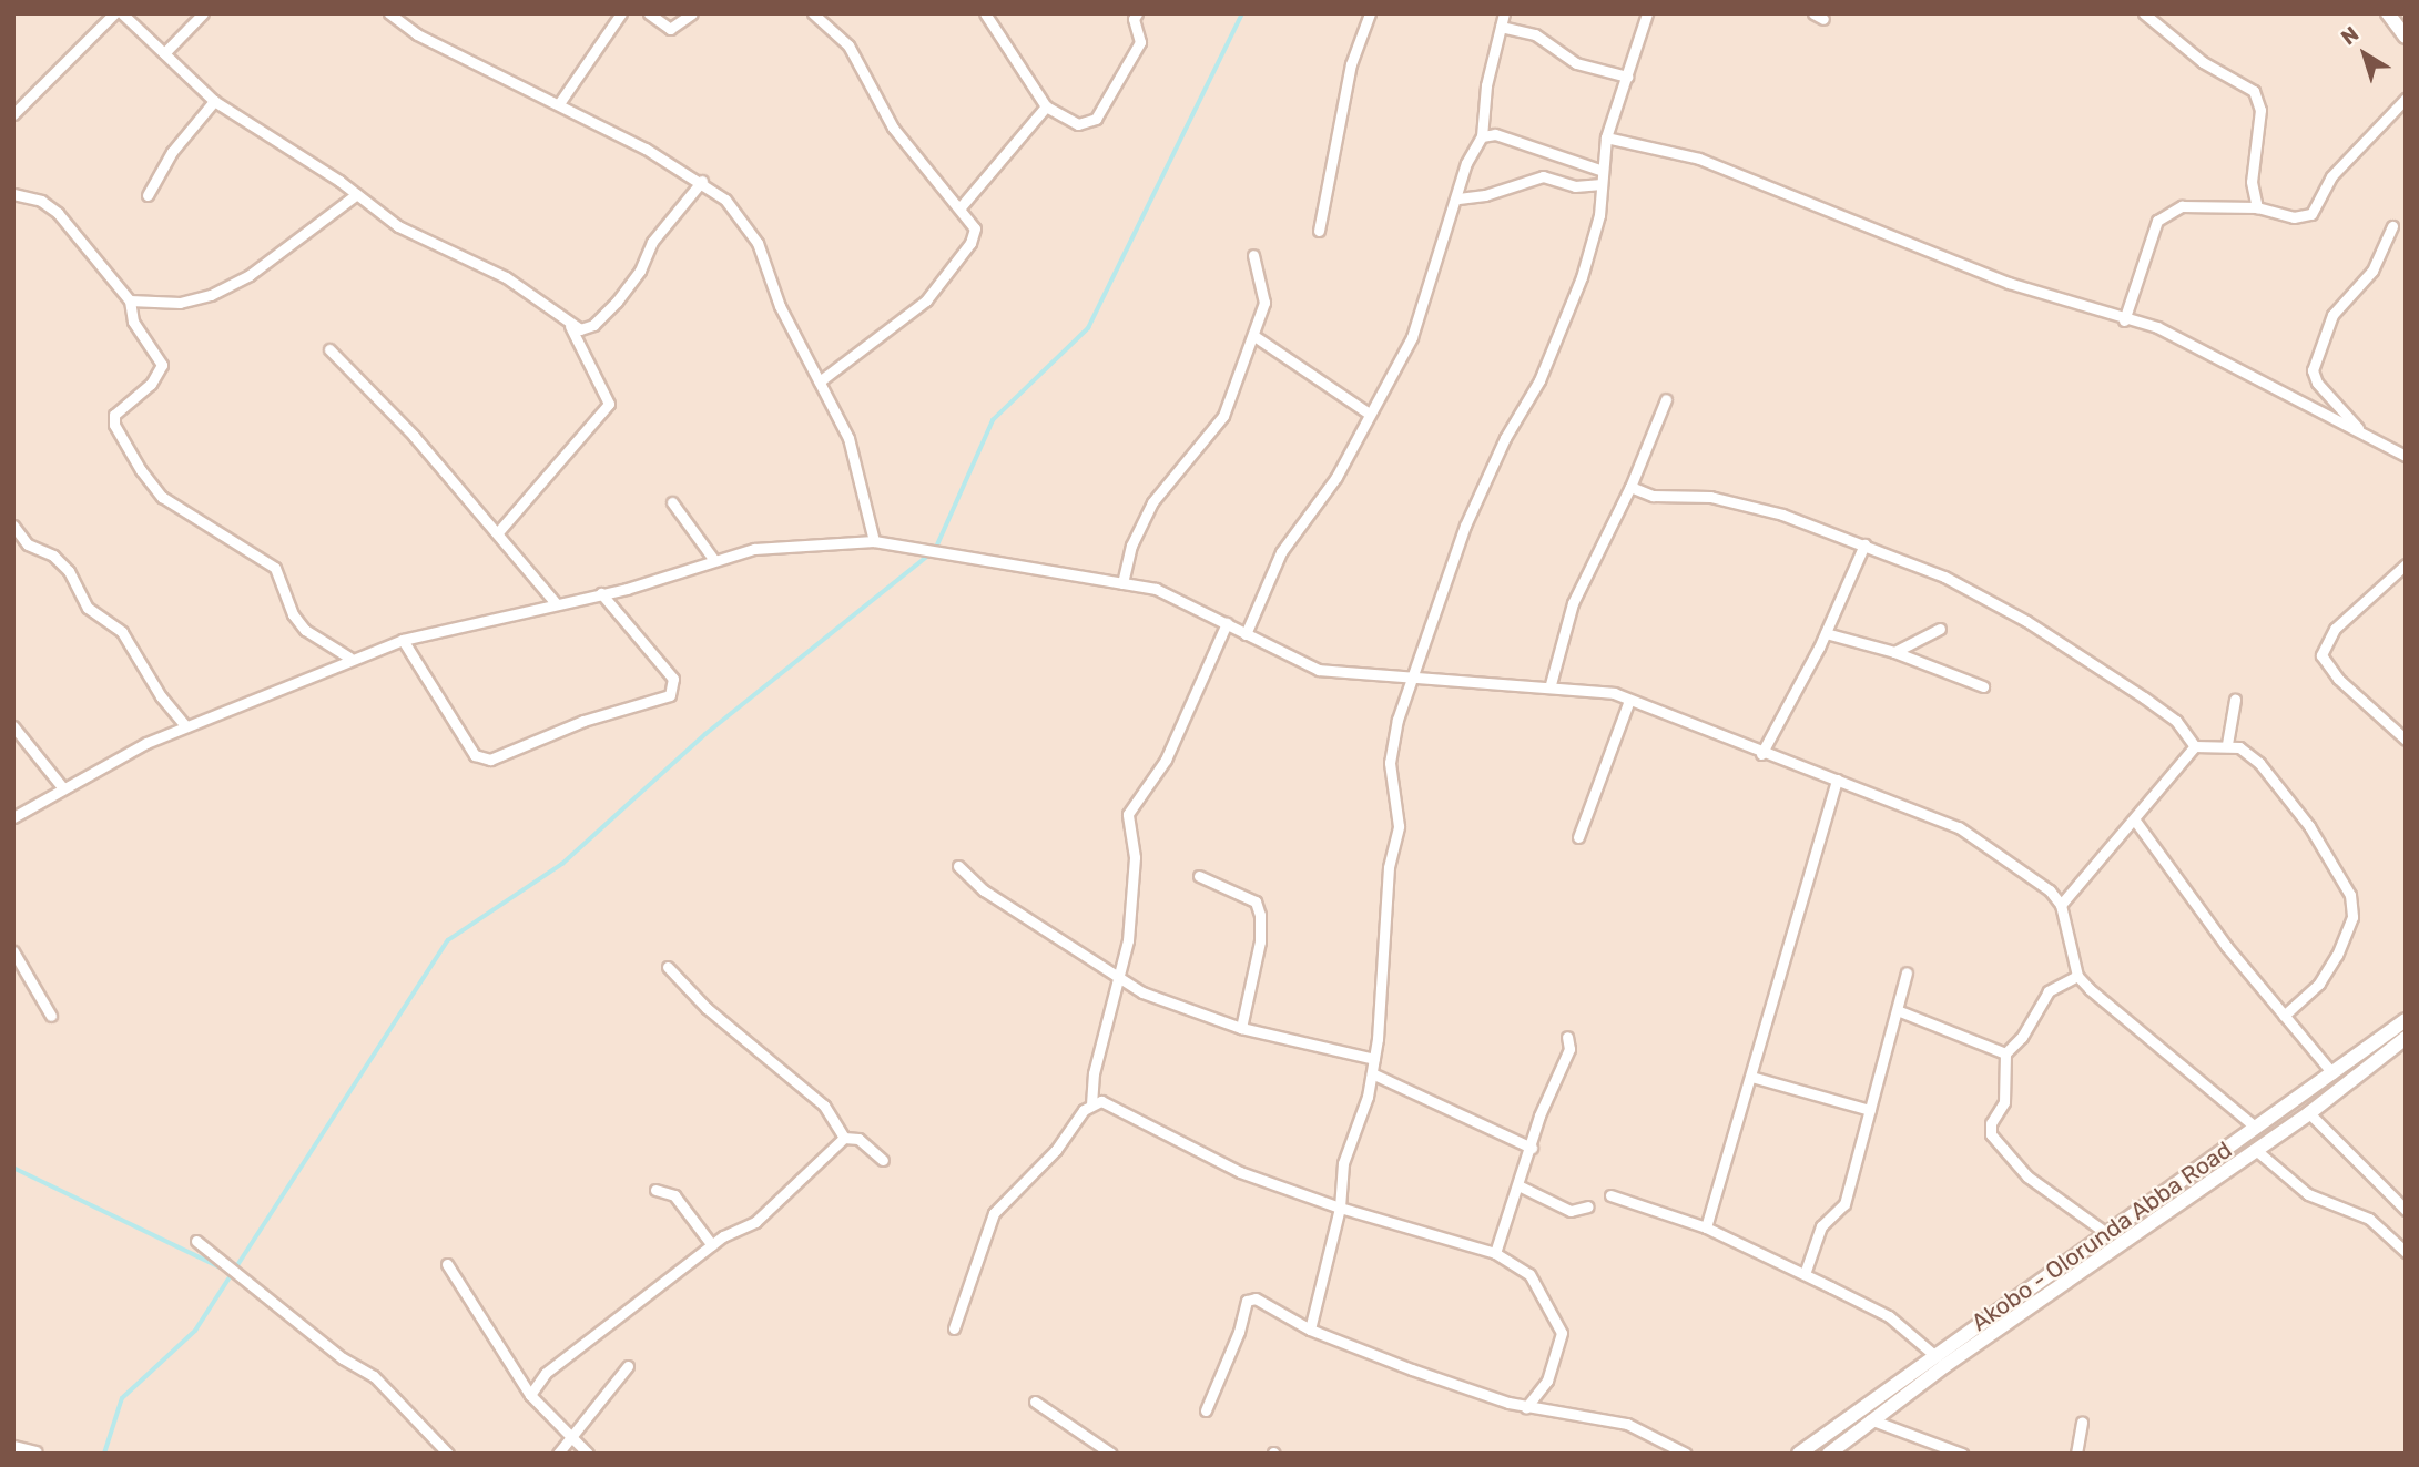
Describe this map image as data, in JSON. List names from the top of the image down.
{
  "streets": {
    "main road": ["Akobo - Olorunda Abba Road"]
  },
  "north": "top left"
}
